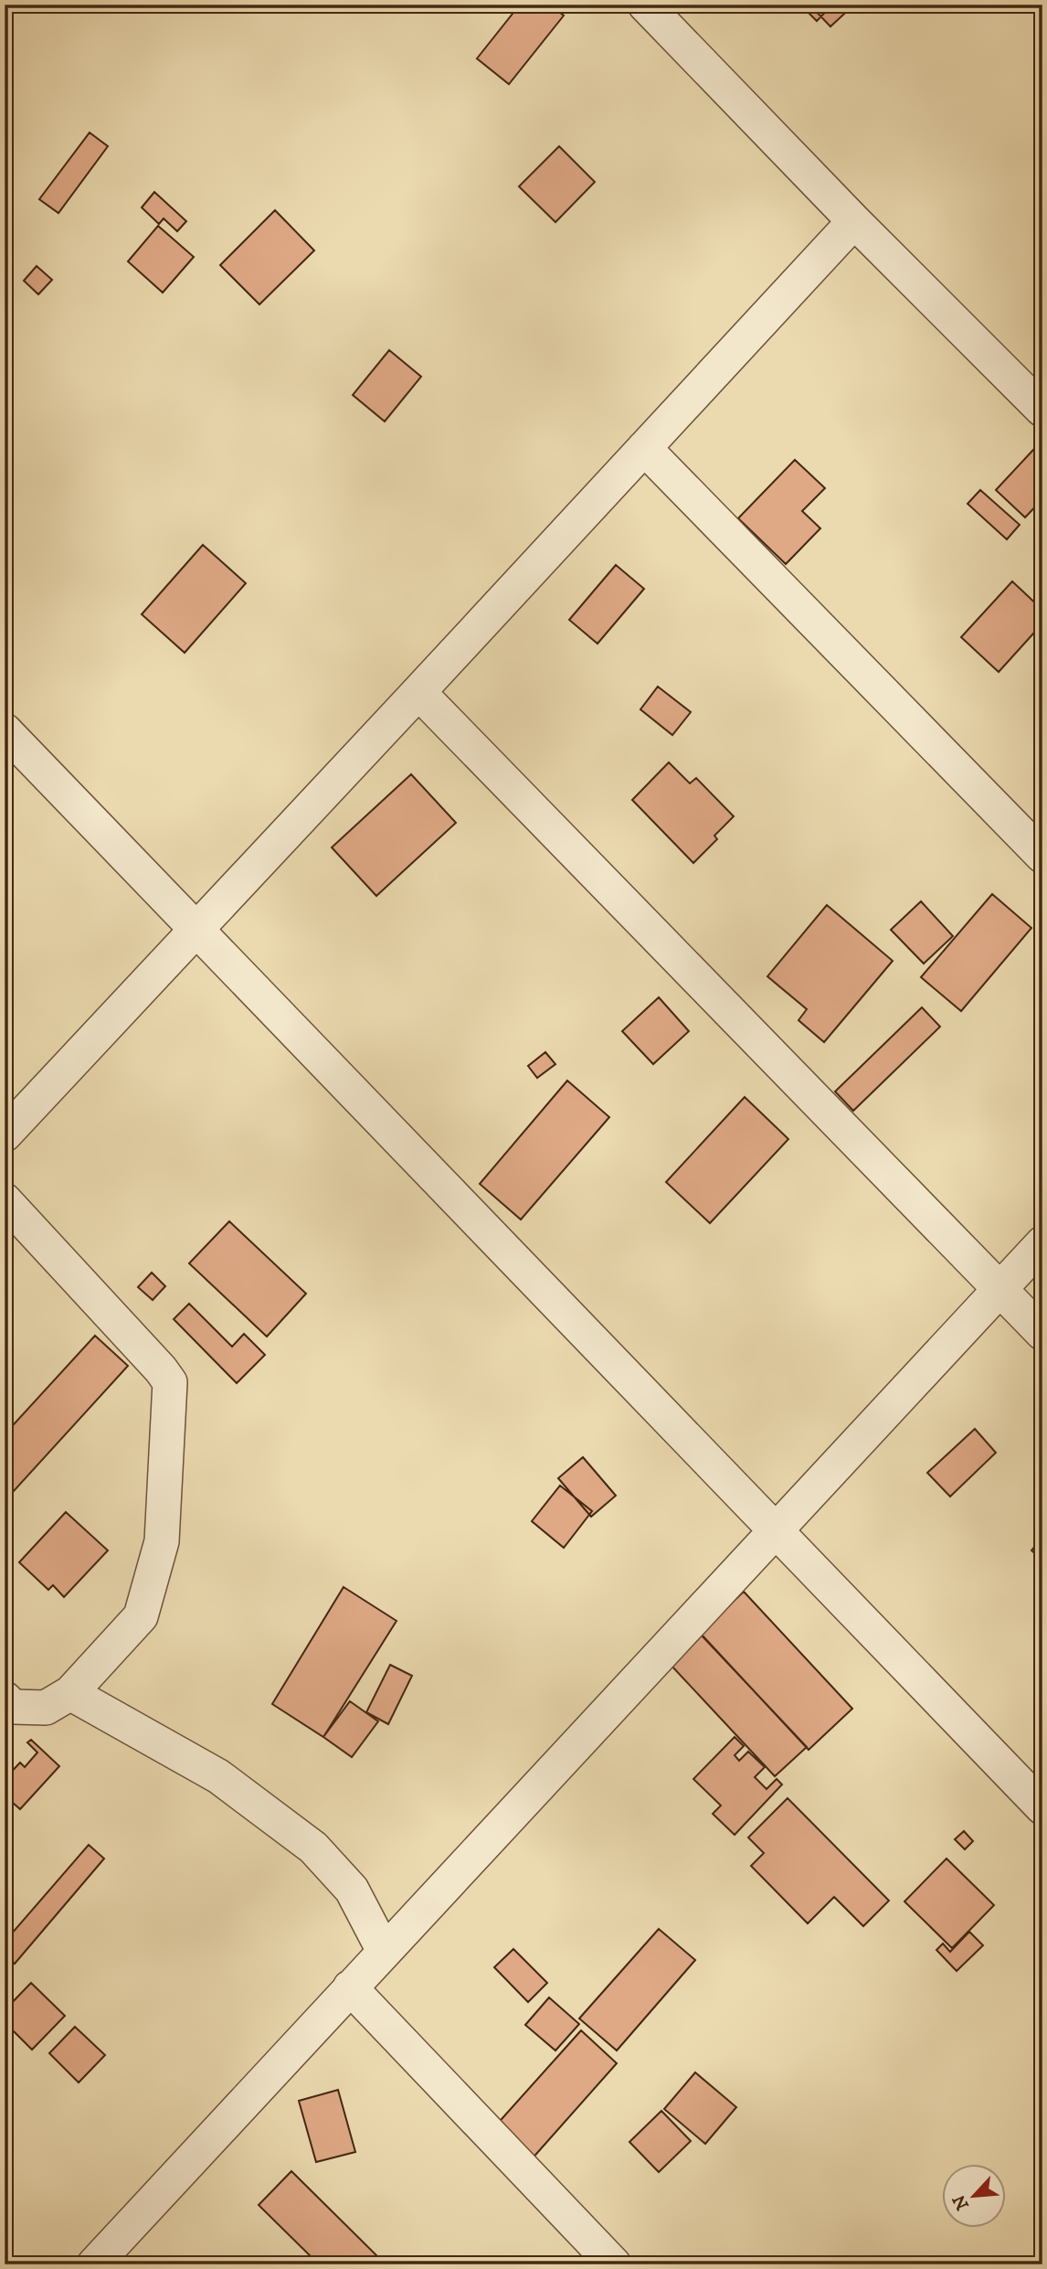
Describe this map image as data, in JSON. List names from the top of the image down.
{
  "north": "bottom left"
}
